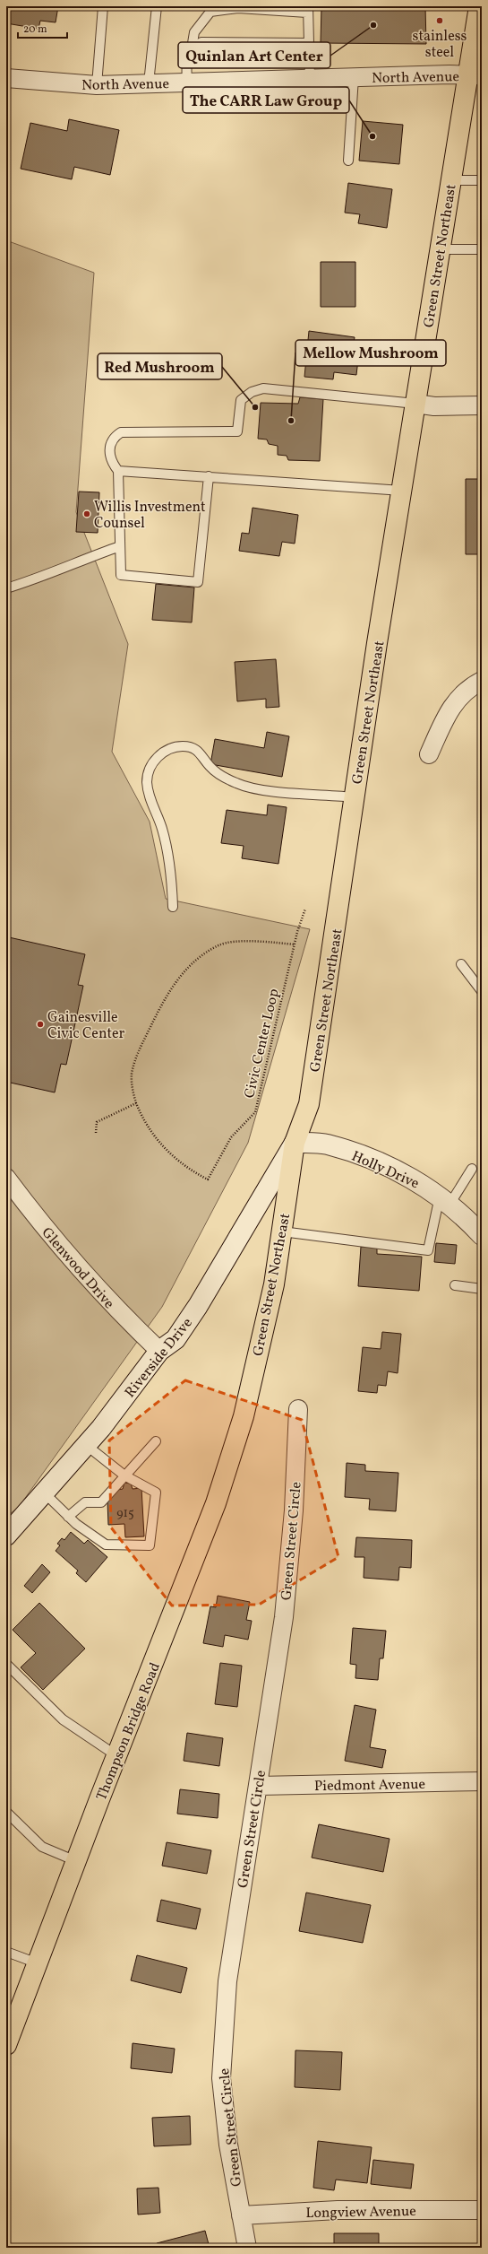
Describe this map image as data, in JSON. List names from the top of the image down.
{
  "streets": {
    "highway": ["Green Street Northeast", "Thompson Bridge Road"],
    "main road": ["Holly Drive", "Riverside Drive"],
    "street": [
      "North Avenue",
      "Glenwood Drive",
      "Green Street Circle",
      "Piedmont Avenue",
      "Longview Avenue"
    ],
    "path": ["Civic Center Loop"]
  },
  "crossings": [
    ["North Avenue", "Green Street Northeast"],
    ["Green Street Northeast", "Holly Drive"],
    ["Green Street Northeast", "Riverside Drive"],
    ["Green Street Northeast", "Thompson Bridge Road"],
    ["Holly Drive", "Riverside Drive"],
    ["Glenwood Drive", "Riverside Drive"],
    ["Green Street Circle", "Piedmont Avenue"],
    ["Green Street Circle", "Longview Avenue"]
  ],
  "places": [
    "stainless steel",
    "Quinlan Art Center",
    "The CARR Law Group",
    "Red Mushroom",
    "Mellow Mushroom",
    "Willis Investment Counsel",
    "Gainesville Civic Center"
  ],
  "house_numbers": ["915"],
  "scale_bar": "20 m"
}
